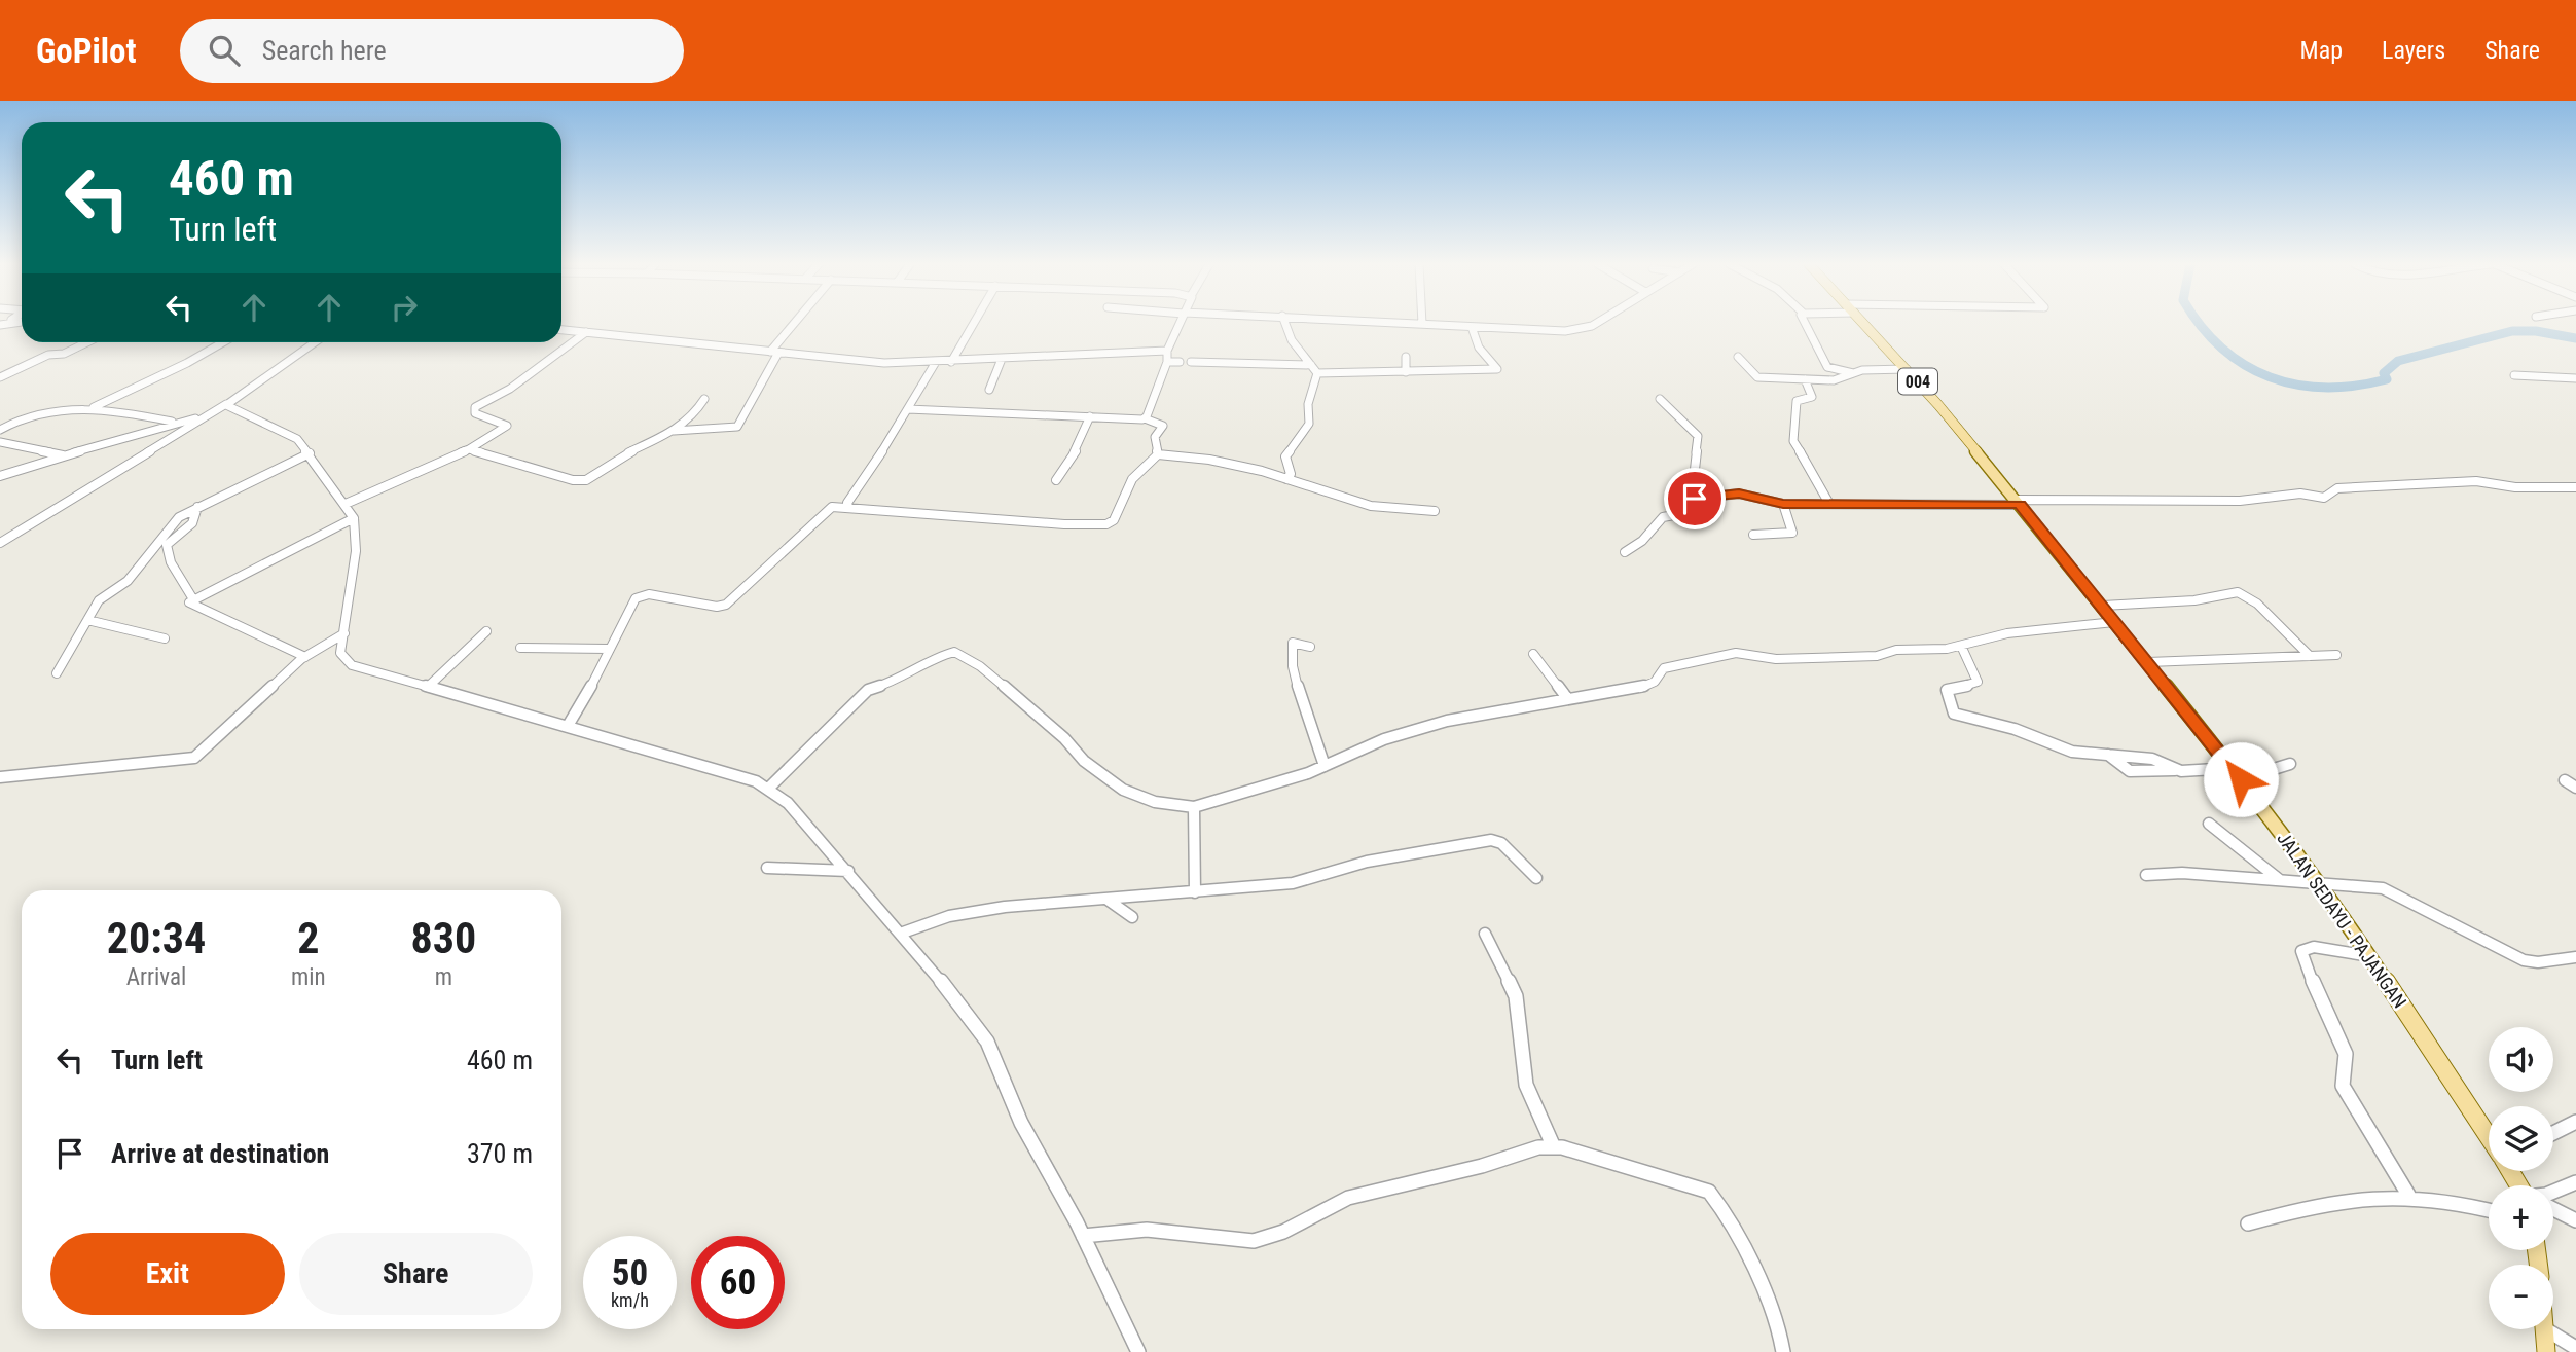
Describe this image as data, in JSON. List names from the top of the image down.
{
  "streets": {
    "main road": ["004", "JALAN SEDAYU - PAJANGAN"]
  },
  "page": {
    "header": "GoPilot",
    "search": "Search here",
    "nav": ["Map", "Layers", "Share"],
    "turn": ["460 m", "Turn left"],
    "eta": [
      "20:34",
      "Arrival",
      "2",
      "min",
      "830",
      "m"
    ],
    "list": [
      {
        "name": "Turn left",
        "value": "460 m"
      },
      {
        "name": "Arrive at destination",
        "value": "370 m"
      }
    ],
    "map_buttons": ["+", "−"],
    "buttons": ["Exit", "Share"],
    "speed": "50 km/h",
    "limit": "60"
  }
}
